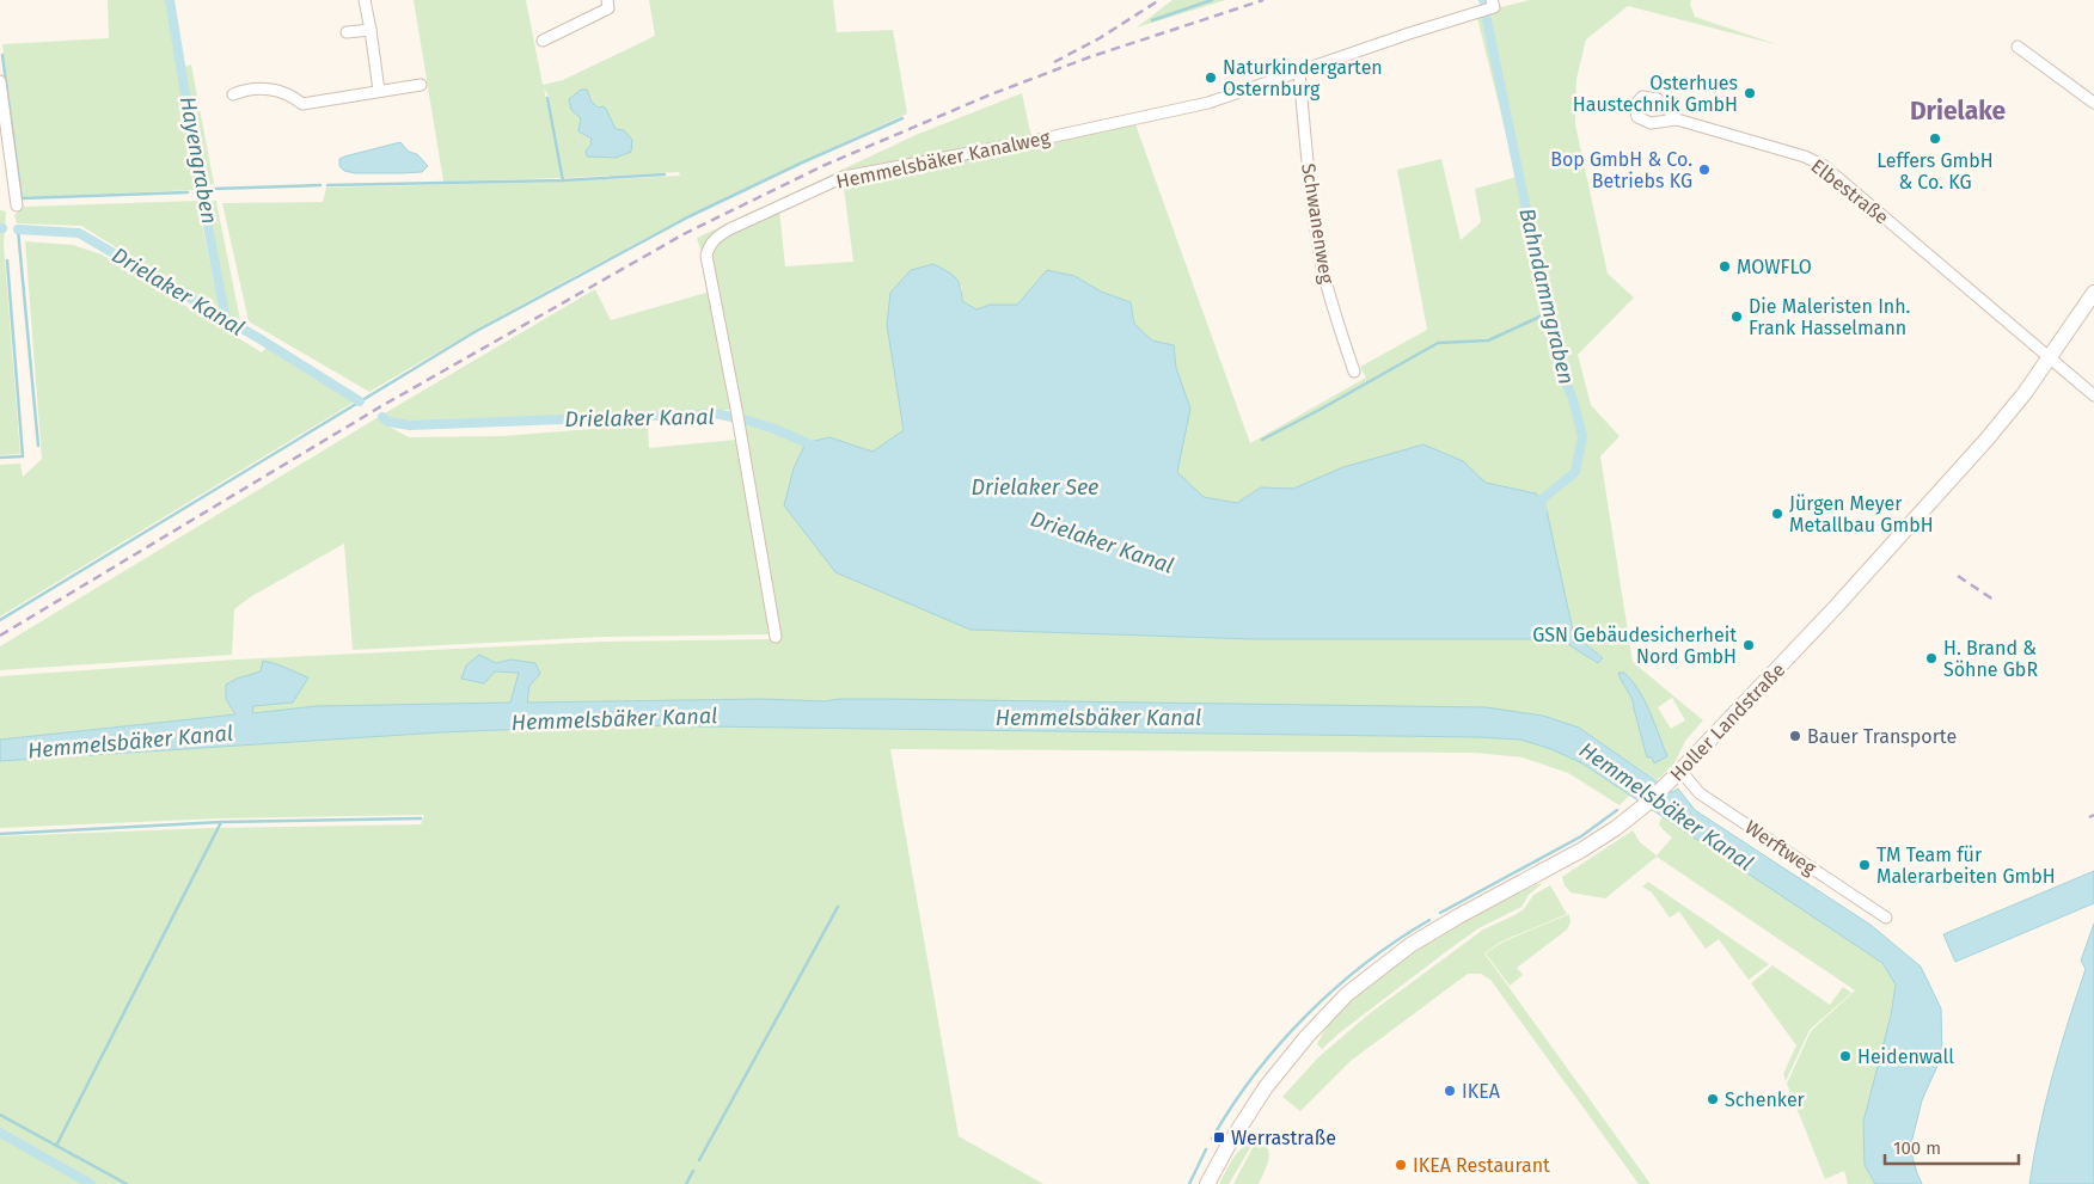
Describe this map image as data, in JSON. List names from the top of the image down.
{
  "streets": {
    "main road": ["Holler Landstraße"],
    "street": [
      "Hemmelsbäker Kanalweg",
      "Elbestraße",
      "Schwanenweg",
      "Werftweg"
    ]
  },
  "crossings": [
    ["Hemmelsbäker Kanalweg", "Schwanenweg"],
    ["Elbestraße", "Holler Landstraße"],
    ["Holler Landstraße", "Werftweg"]
  ],
  "districts": ["Drielake"],
  "water": [
    "Hayengraben",
    "Drielaker Kanal",
    "Bahndammgraben",
    "Drielaker See",
    "Hemmelsbäker Kanal"
  ],
  "places": {
    "other": [
      "Naturkindergarten Osternburg",
      "Osterhues Haustechnik GmbH",
      "Leffers GmbH & Co. KG",
      "Bop GmbH & Co. Betriebs KG",
      "MOWFLO",
      "Die Maleristen Inh. Frank Hasselmann",
      "Jürgen Meyer Metallbau GmbH",
      "GSN Gebäudesicherheit Nord GmbH",
      "H. Brand & Söhne GbR",
      "Bauer Transporte",
      "TM Team für Malerarbeiten GmbH",
      "Heidenwall",
      "IKEA",
      "Schenker",
      "IKEA Restaurant"
    ],
    "transit": ["Werrastraße"]
  },
  "scale_bar": "100 m"
}
